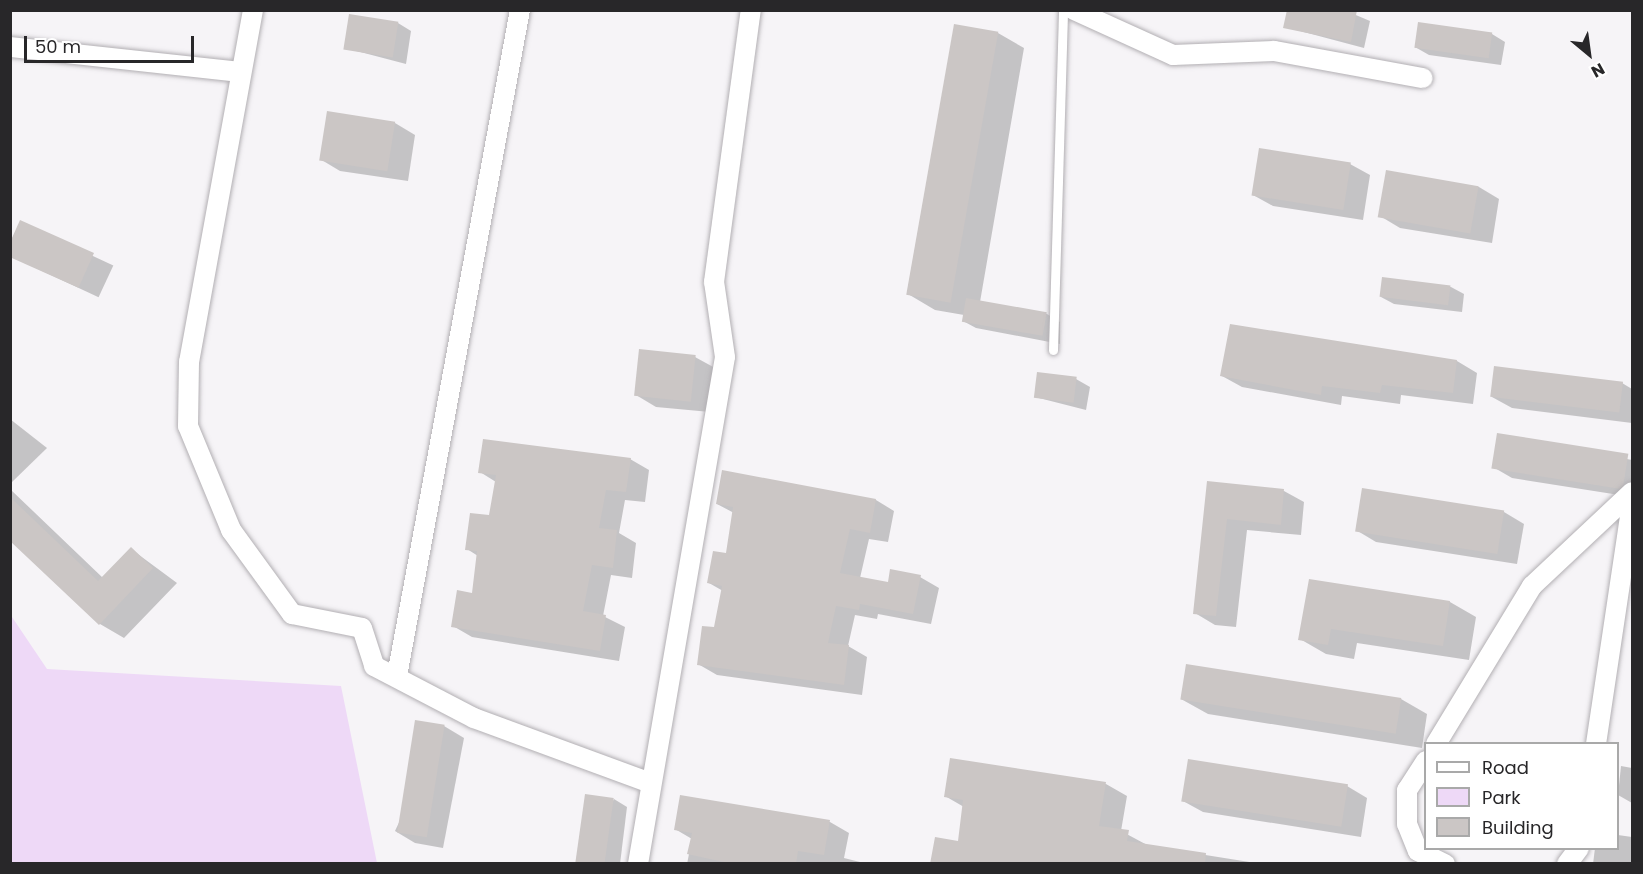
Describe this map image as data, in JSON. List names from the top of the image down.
{
  "legend": ["Road", "Park", "Building"],
  "scale_bar": "50 m",
  "north": "bottom right"
}
